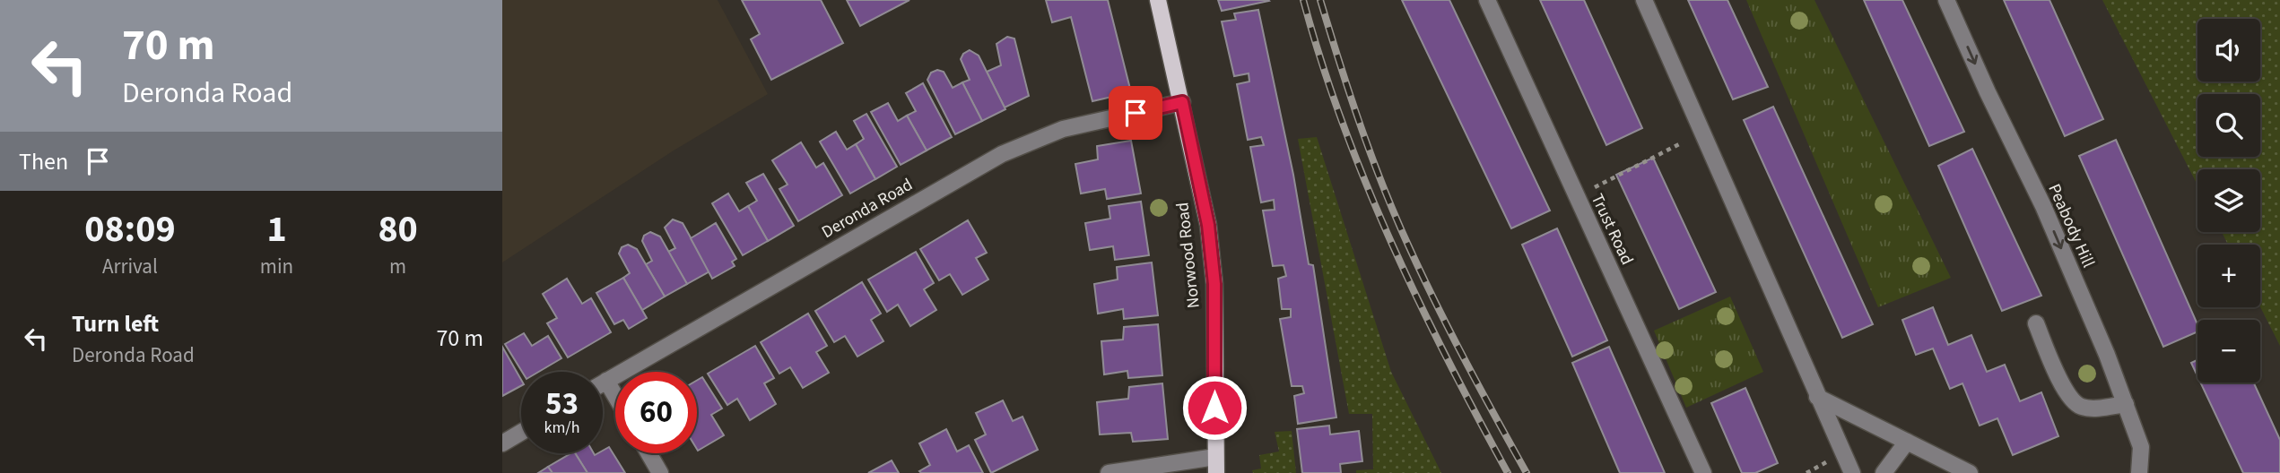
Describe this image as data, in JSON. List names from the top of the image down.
{
  "streets": {
    "main road": ["Norwood Road"],
    "street": ["Deronda Road", "Peabody Hill", "Trust Road"]
  },
  "crossings": [
    ["Deronda Road", "Norwood Road"]
  ],
  "one_way": ["Peabody Hill"],
  "page": {
    "turn": ["70 m", "Deronda Road"],
    "map_buttons": ["+", "−"],
    "then": "Then",
    "eta": [
      "08:09",
      "Arrival",
      "1",
      "min",
      "80",
      "m"
    ],
    "list": [
      {
        "name": "Turn left",
        "note": "Deronda Road",
        "value": "70 m"
      }
    ],
    "speed": "53 km/h",
    "limit": "60"
  }
}
